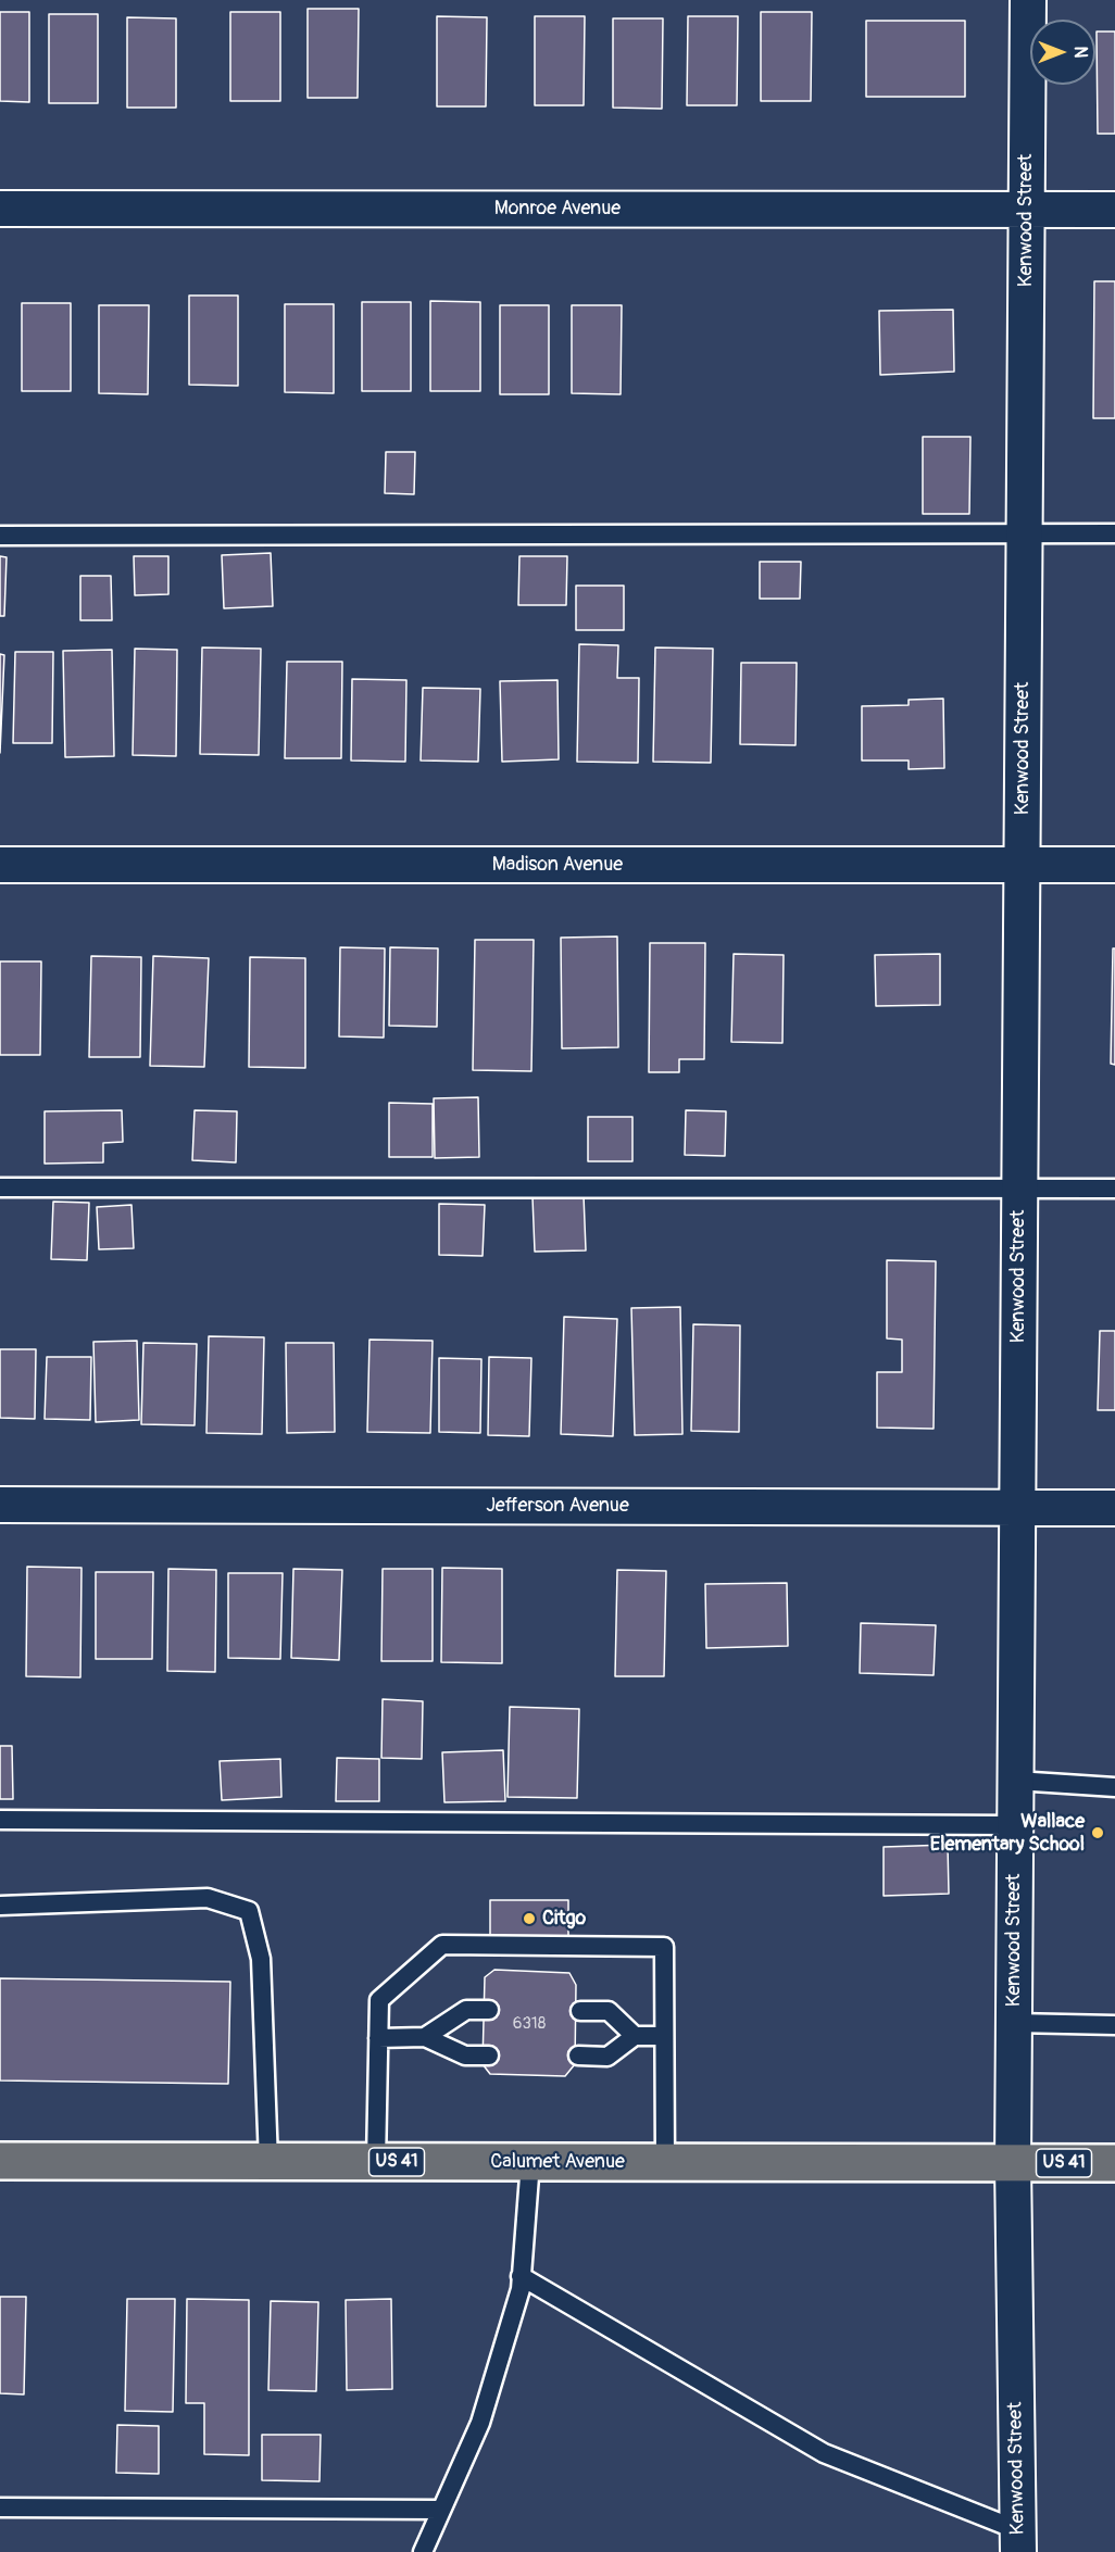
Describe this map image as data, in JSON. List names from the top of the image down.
{
  "streets": {
    "main road": ["US 41", "Calumet Avenue"],
    "street": [
      "Monroe Avenue",
      "Kenwood Street",
      "Madison Avenue",
      "Jefferson Avenue"
    ]
  },
  "crossings": [
    ["Monroe Avenue", "Kenwood Street"],
    ["Kenwood Street", "Madison Avenue"],
    ["Kenwood Street", "Jefferson Avenue"],
    ["Kenwood Street", "Calumet Avenue"]
  ],
  "places": ["Wallace Elementary School", "Citgo"],
  "house_numbers": ["6318"],
  "north": "right"
}
